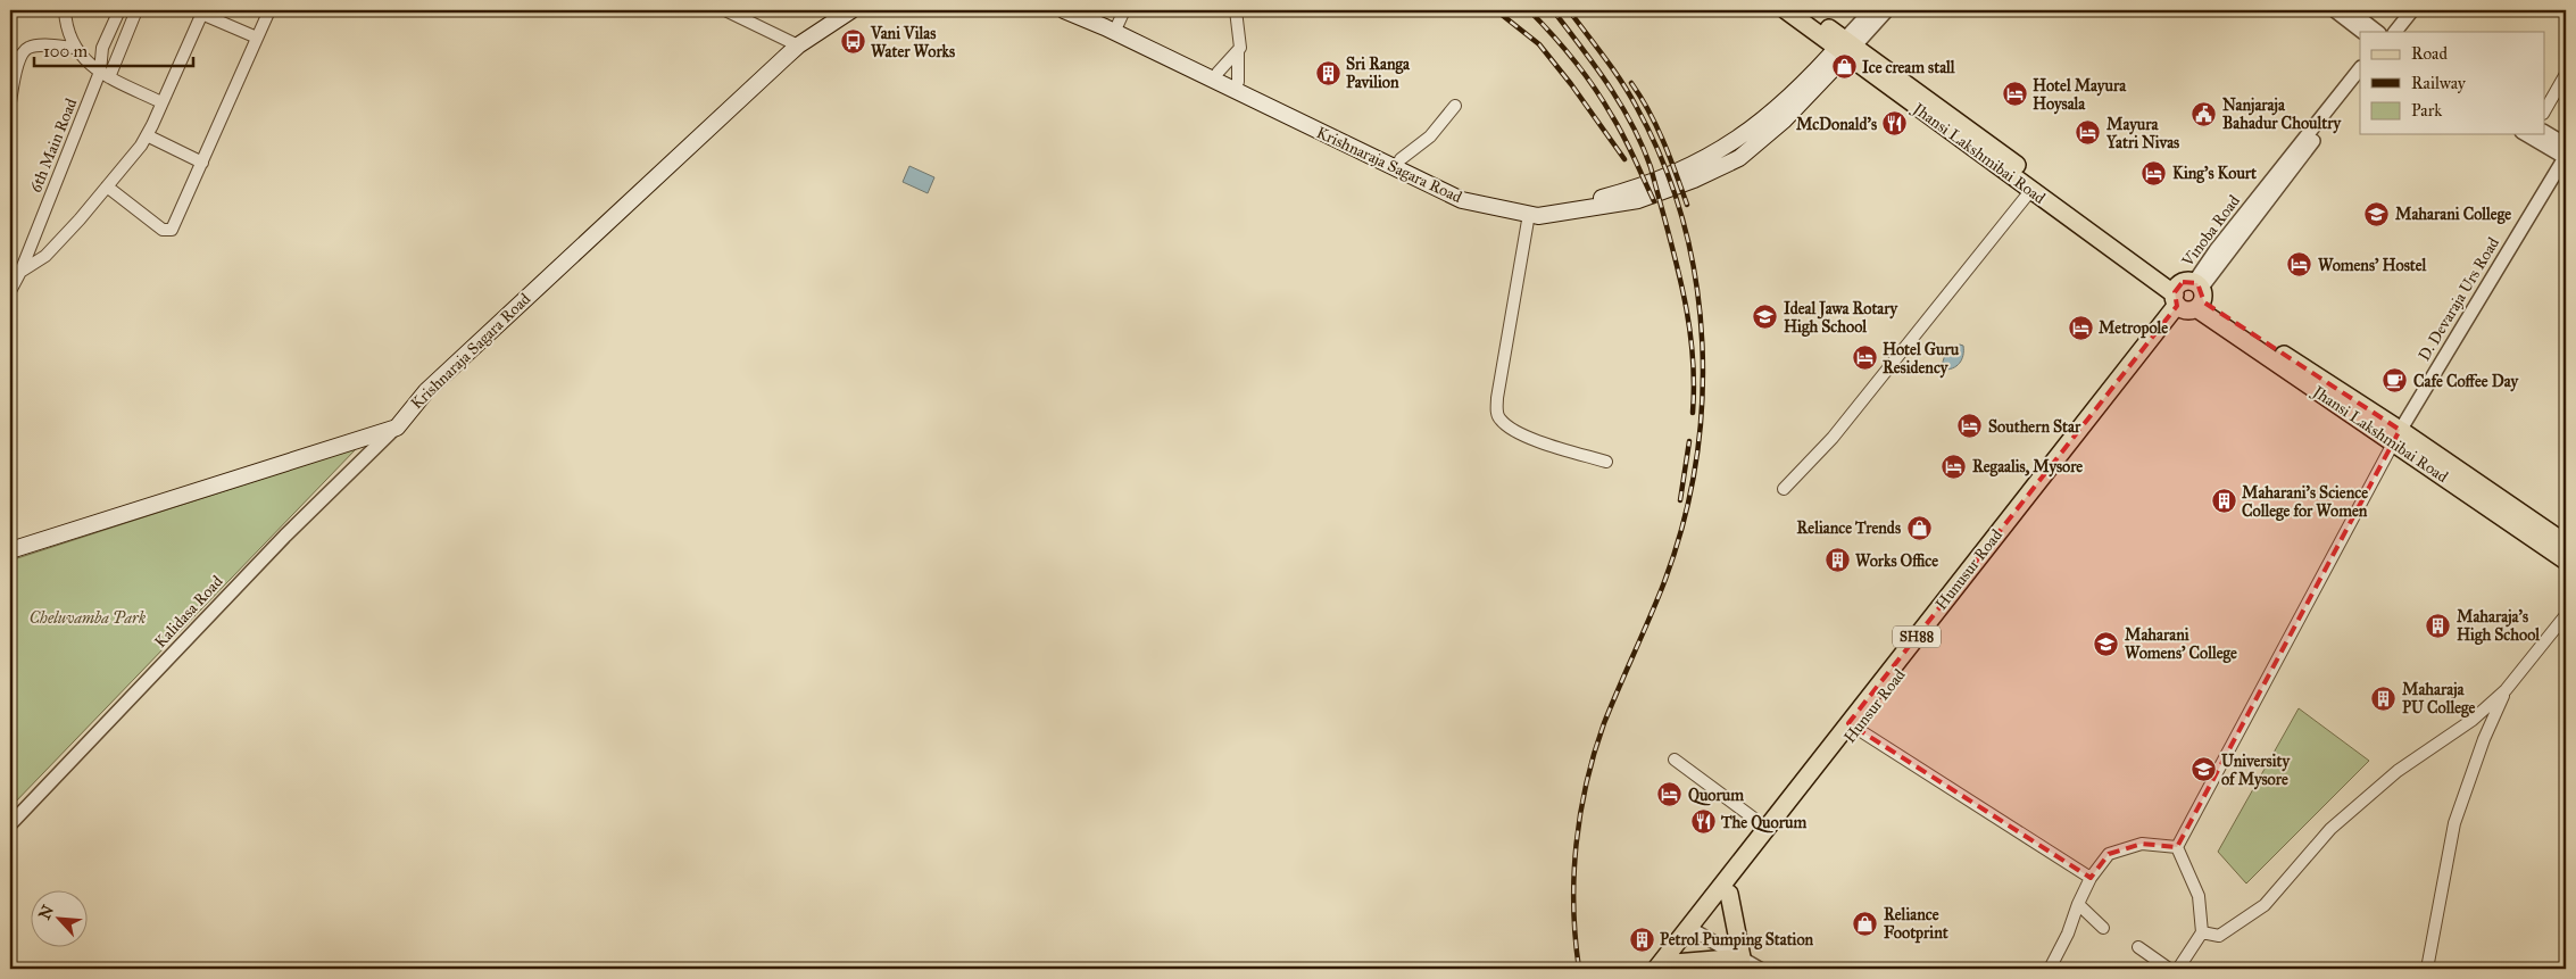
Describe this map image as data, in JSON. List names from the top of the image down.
{
  "streets": {
    "main road": [
      "Jhansi Lakshmibai Road",
      "Krishnaraja Sagara Road",
      "Hunusur Road",
      "SH88",
      "Hunsur Road"
    ],
    "street": [
      "6th Main Road",
      "Vinoba Road",
      "D. Devaraja Urs Road",
      "Kalidasa Road"
    ]
  },
  "crossings": [
    ["Jhansi Lakshmibai Road", "Krishnaraja Sagara Road"],
    ["Jhansi Lakshmibai Road", "Vinoba Road"],
    ["Jhansi Lakshmibai Road", "D. Devaraja Urs Road"],
    ["Jhansi Lakshmibai Road", "Hunusur Road"],
    ["Krishnaraja Sagara Road", "Kalidasa Road"],
    ["Vinoba Road", "Hunusur Road"],
    ["Hunusur Road", "Hunsur Road"]
  ],
  "parks": ["Cheluvamba Park"],
  "places": {
    "bus stop": ["Vani Vilas Water Works"],
    "shop": ["Ice cream stall", "Reliance Trends", "Reliance Footprint"],
    "building": [
      "Sri Ranga Pavilion",
      "Maharani's Science College for Women",
      "Works Office",
      "Maharaja's High School",
      "Maharaja PU College",
      "Petrol Pumping Station"
    ],
    "hotel": [
      "Hotel Mayura Hoysala",
      "Mayura Yatri Nivas",
      "King's Kourt",
      "Womens' Hostel",
      "Metropole",
      "Hotel Guru Residency",
      "Southern Star",
      "Regaalis, Mysore",
      "Quorum"
    ],
    "public building": ["Nanjaraja Bahadur Choultry"],
    "restaurant": ["McDonald's", "The Quorum"],
    "school or university": [
      "Maharani College",
      "Ideal Jawa Rotary High School",
      "Maharani Womens' College",
      "University of Mysore"
    ],
    "cafe": ["Cafe Coffee Day"]
  },
  "legend": ["Road", "Railway", "Park"],
  "scale_bar": "100 m",
  "north": "top left"
}
